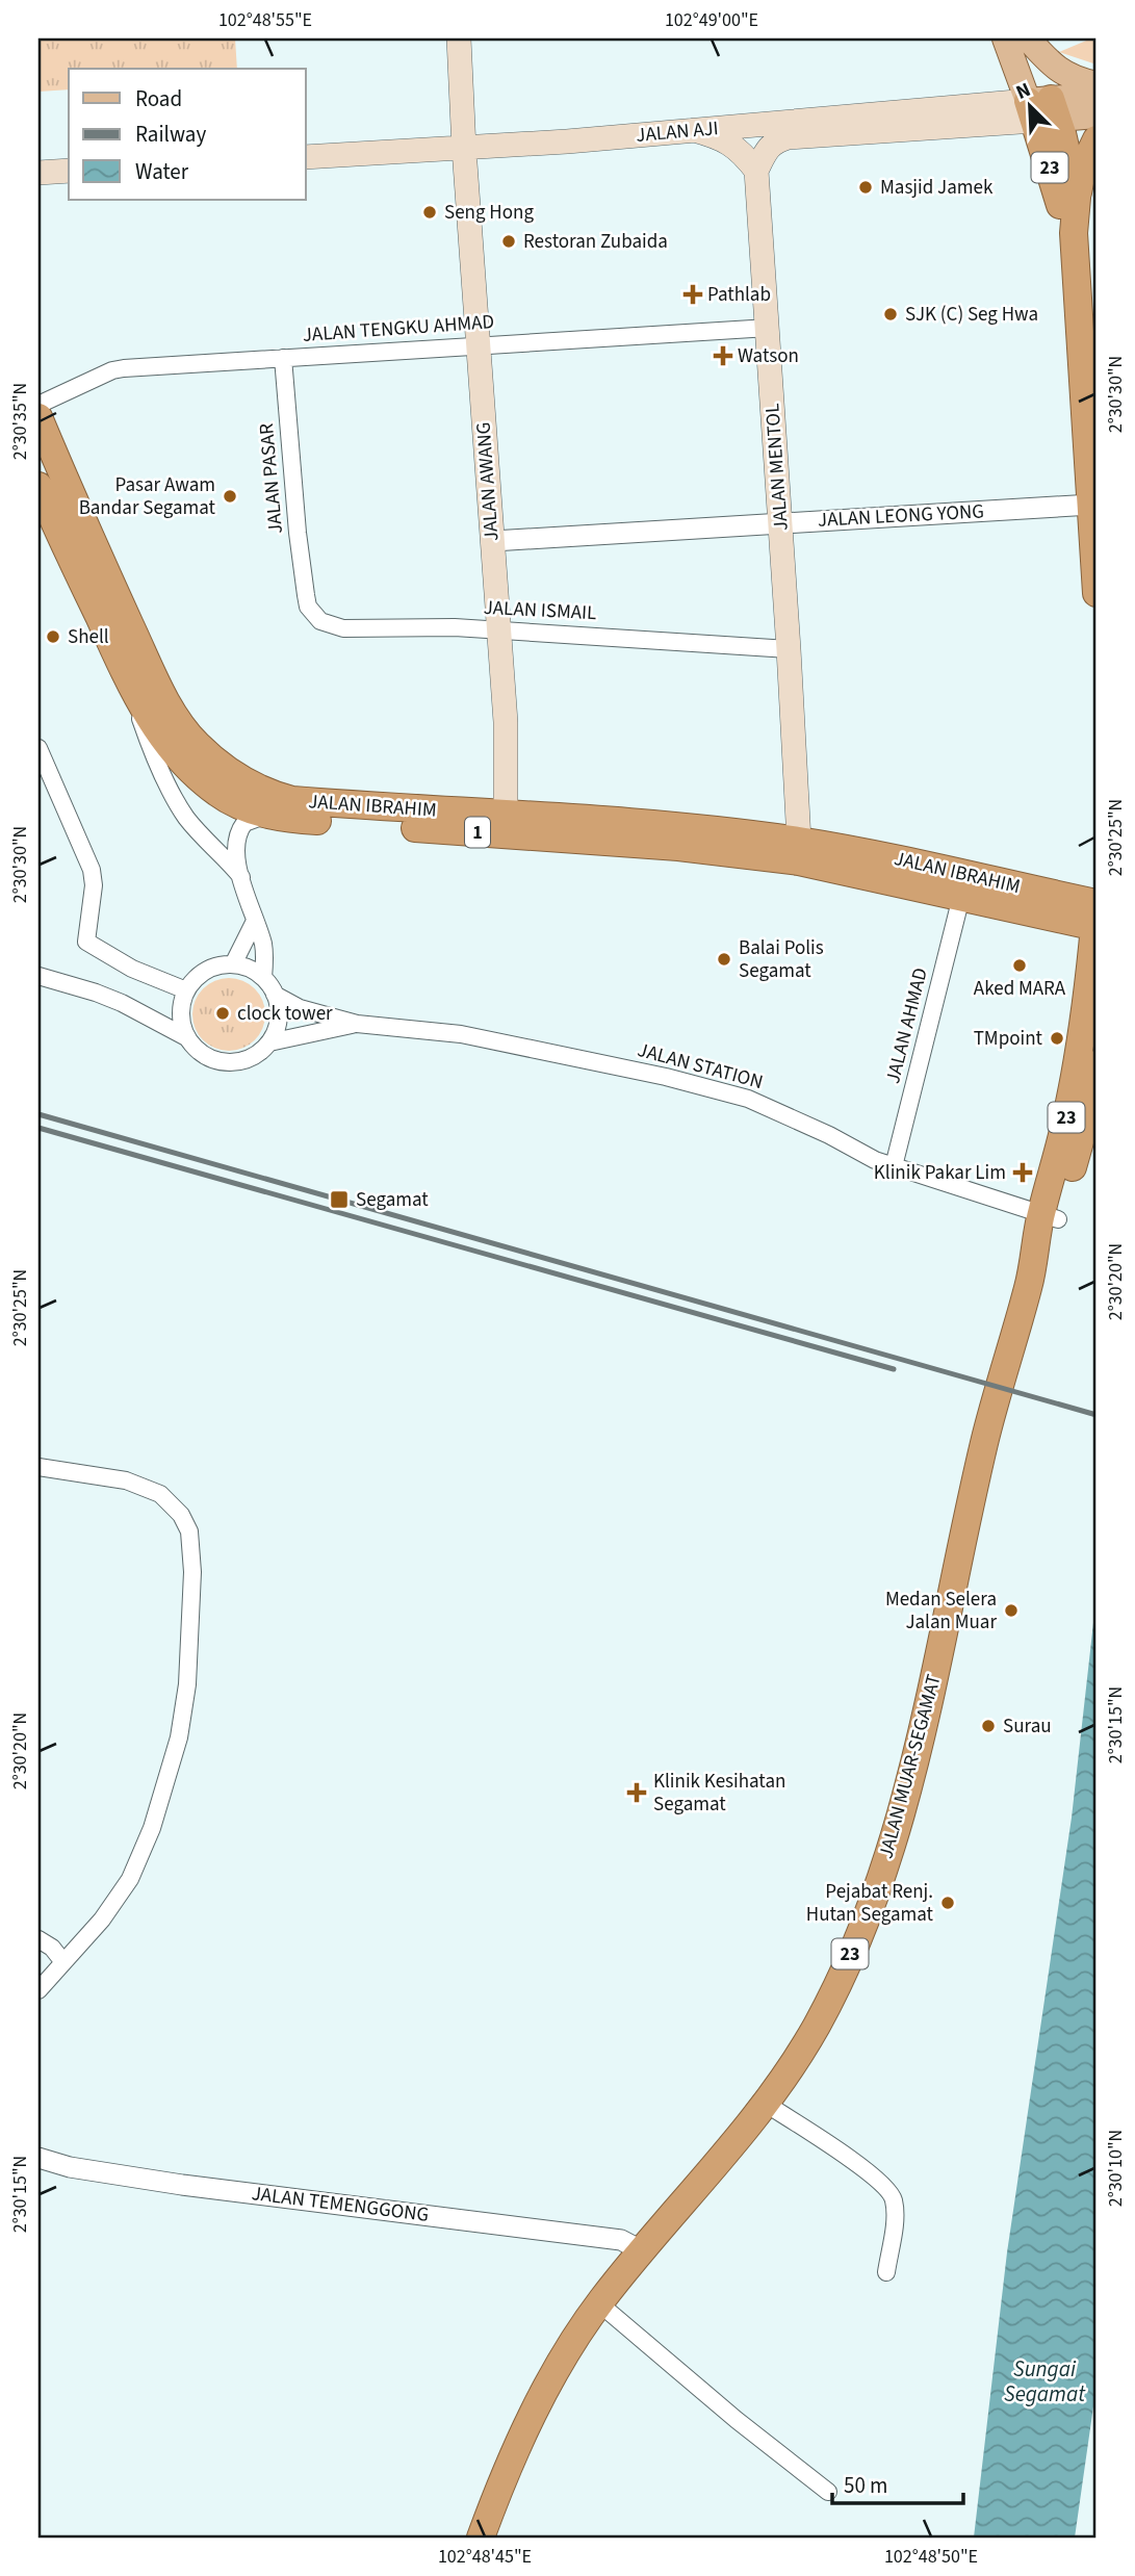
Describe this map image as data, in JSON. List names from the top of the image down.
{
  "streets": {
    "highway": [
      "23",
      "JALAN IBRAHIM",
      "1",
      "JALAN MUAR-SEGAMAT"
    ],
    "main road": ["JALAN AJI", "JALAN MENTOL", "JALAN AWANG"],
    "street": [
      "JALAN TENGKU AHMAD",
      "JALAN PASAR",
      "JALAN LEONG YONG",
      "JALAN ISMAIL",
      "JALAN AHMAD",
      "JALAN STATION",
      "JALAN TEMENGGONG"
    ]
  },
  "crossings": [
    ["JALAN AJI", "23"],
    ["JALAN AJI", "JALAN AWANG"],
    ["23", "JALAN LEONG YONG"],
    ["23", "JALAN IBRAHIM"],
    ["23", "JALAN STATION"],
    ["23", "JALAN MUAR-SEGAMAT"],
    ["JALAN TENGKU AHMAD", "JALAN MENTOL"],
    ["JALAN TENGKU AHMAD", "JALAN PASAR"],
    ["JALAN TENGKU AHMAD", "JALAN AWANG"],
    ["JALAN MENTOL", "JALAN LEONG YONG"],
    ["JALAN MENTOL", "JALAN ISMAIL"],
    ["JALAN MENTOL", "JALAN IBRAHIM"],
    ["JALAN PASAR", "JALAN ISMAIL"],
    ["JALAN AWANG", "JALAN LEONG YONG"],
    ["JALAN AWANG", "JALAN ISMAIL"],
    ["JALAN AWANG", "JALAN IBRAHIM"],
    ["JALAN IBRAHIM", "JALAN AHMAD"],
    ["JALAN AHMAD", "JALAN STATION"],
    ["JALAN STATION", "JALAN MUAR-SEGAMAT"],
    ["JALAN MUAR-SEGAMAT", "JALAN TEMENGGONG"]
  ],
  "water": ["Sungai Segamat"],
  "places": {
    "other": [
      "Masjid Jamek",
      "Seng Hong",
      "Restoran Zubaida",
      "SJK (C) Seg Hwa",
      "Pasar Awam Bandar Segamat",
      "Shell",
      "Balai Polis Segamat",
      "Aked MARA",
      "clock tower",
      "TMpoint",
      "Medan Selera Jalan Muar",
      "Surau",
      "Pejabat Renj. Hutan Segamat"
    ],
    "health": [
      "Pathlab",
      "Watson",
      "Klinik Pakar Lim",
      "Klinik Kesihatan Segamat"
    ],
    "transit": ["Segamat"]
  },
  "legend": ["Road", "Railway", "Water"],
  "scale_bar": "50 m",
  "north": "top left",
  "coordinates": [
    "102°48'55\"E",
    "102°49'00\"E",
    "2°30'30\"N",
    "2°30'35\"N",
    "2°30'25\"N",
    "2°30'20\"N",
    "2°30'15\"N",
    "2°30'10\"N",
    "102°48'45\"E",
    "102°48'50\"E"
  ]
}
